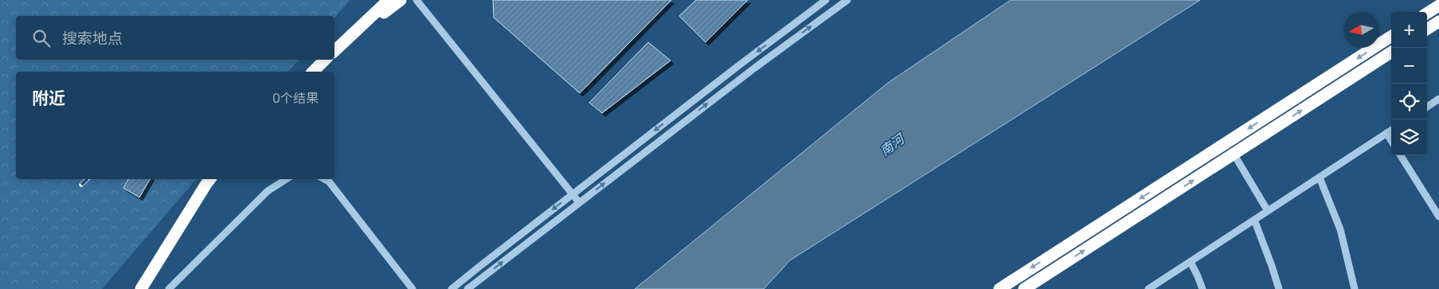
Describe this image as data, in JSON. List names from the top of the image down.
{
  "water": ["南河"],
  "north": "left",
  "page": {
    "map_buttons": ["+", "−"],
    "search": "搜索地点",
    "heading": ["附近", "0个结果"]
  }
}
